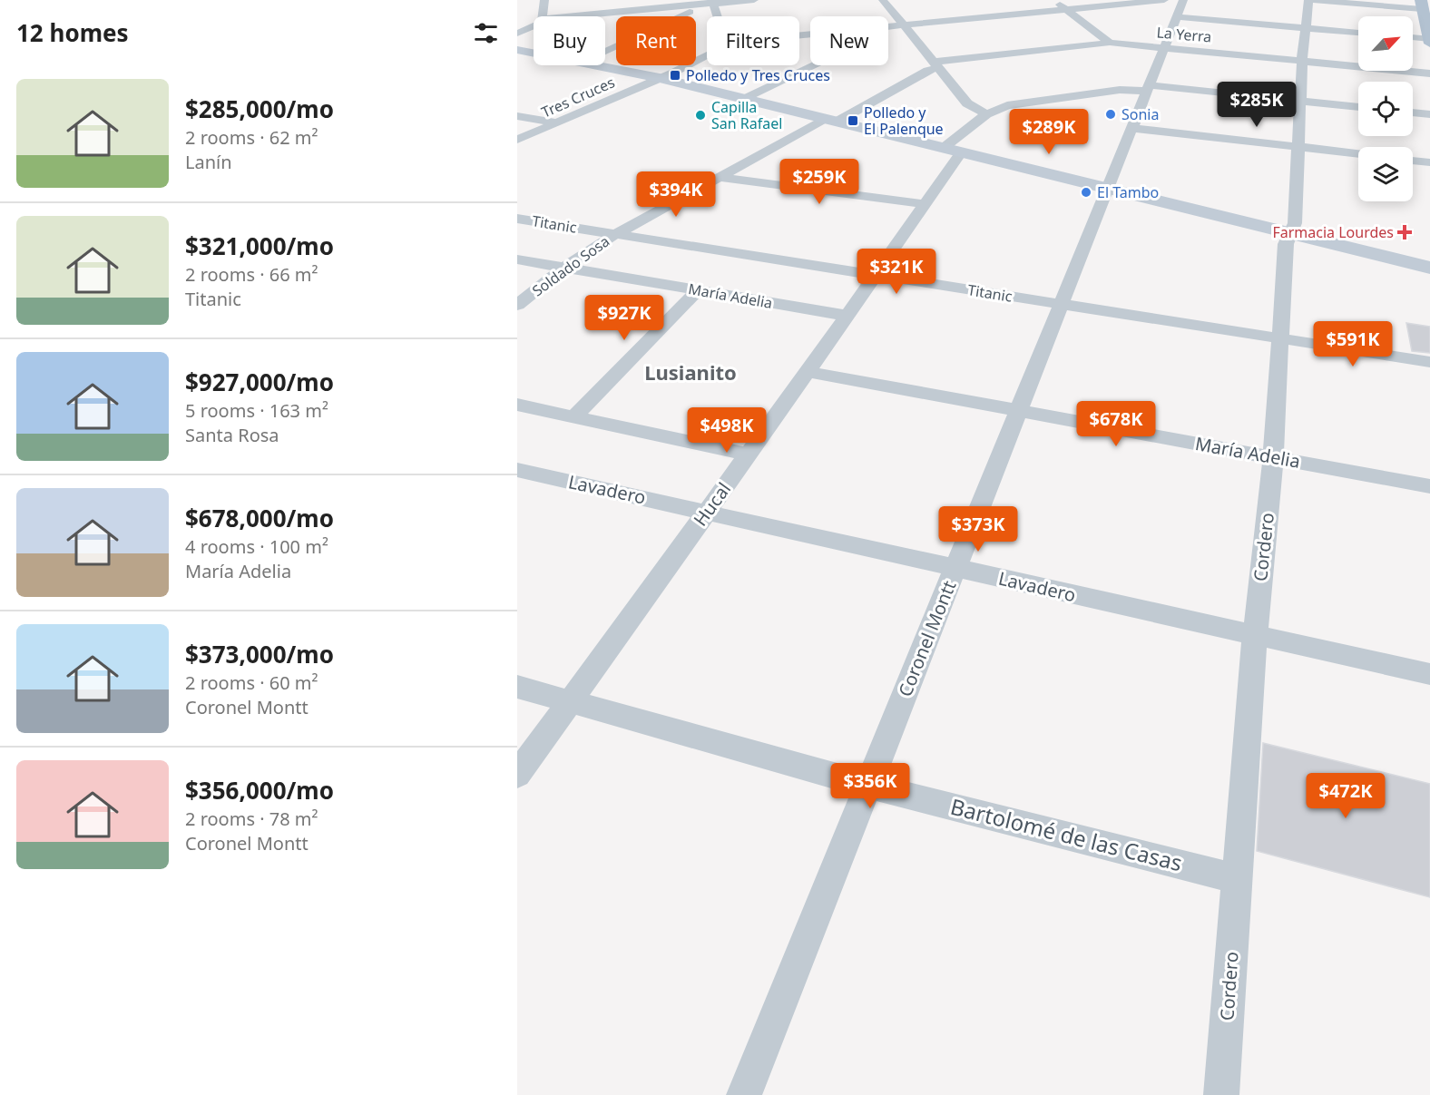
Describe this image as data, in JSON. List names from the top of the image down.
{
  "streets": {
    "street": [
      "La Yerra",
      "Tres Cruces",
      "Titanic",
      "Soldado Sosa",
      "María Adelia",
      "Lavadero",
      "Hucal",
      "Cordero",
      "Coronel Montt",
      "Bartolomé de las Casas"
    ]
  },
  "crossings": [
    ["La Yerra", "Soldado Sosa"],
    ["La Yerra", "Cordero"],
    ["La Yerra", "Coronel Montt"],
    ["Titanic", "Soldado Sosa"],
    ["Titanic", "Hucal"],
    ["Titanic", "Cordero"],
    ["Titanic", "Coronel Montt"],
    ["Soldado Sosa", "María Adelia"],
    ["María Adelia", "Hucal"],
    ["María Adelia", "Cordero"],
    ["María Adelia", "Coronel Montt"],
    ["Lavadero", "Hucal"],
    ["Lavadero", "Cordero"],
    ["Lavadero", "Coronel Montt"],
    ["Hucal", "Cordero"],
    ["Hucal", "Coronel Montt"],
    ["Hucal", "Bartolomé de las Casas"],
    ["Cordero", "Bartolomé de las Casas"],
    ["Coronel Montt", "Bartolomé de las Casas"]
  ],
  "districts": ["Lusianito"],
  "places": {
    "transit": ["Polledo y Tres Cruces", "Polledo y El Palenque"],
    "other": ["Sonia", "Capilla San Rafael", "El Tambo"],
    "health": ["Farmacia Lourdes"]
  },
  "north": "top right",
  "page": {
    "heading": "12 homes",
    "chip": [
      "Buy",
      "Rent",
      "Filters",
      "New"
    ],
    "list": [
      {
        "name": "$285,000/mo",
        "note": "2 rooms · 62 m² · Lanín"
      },
      {
        "name": "$321,000/mo",
        "note": "2 rooms · 66 m² · Titanic"
      },
      {
        "name": "$927,000/mo",
        "note": "5 rooms · 163 m² · Santa Rosa"
      },
      {
        "name": "$678,000/mo",
        "note": "4 rooms · 100 m² · María Adelia"
      },
      {
        "name": "$373,000/mo",
        "note": "2 rooms · 60 m² · Coronel Montt"
      },
      {
        "name": "$356,000/mo",
        "note": "2 rooms · 78 m² · Coronel Montt"
      }
    ],
    "price": [
      "$285K",
      "$289K",
      "$259K",
      "$394K",
      "$321K",
      "$927K",
      "$591K",
      "$678K",
      "$498K",
      "$373K",
      "$356K",
      "$472K"
    ]
  }
}
